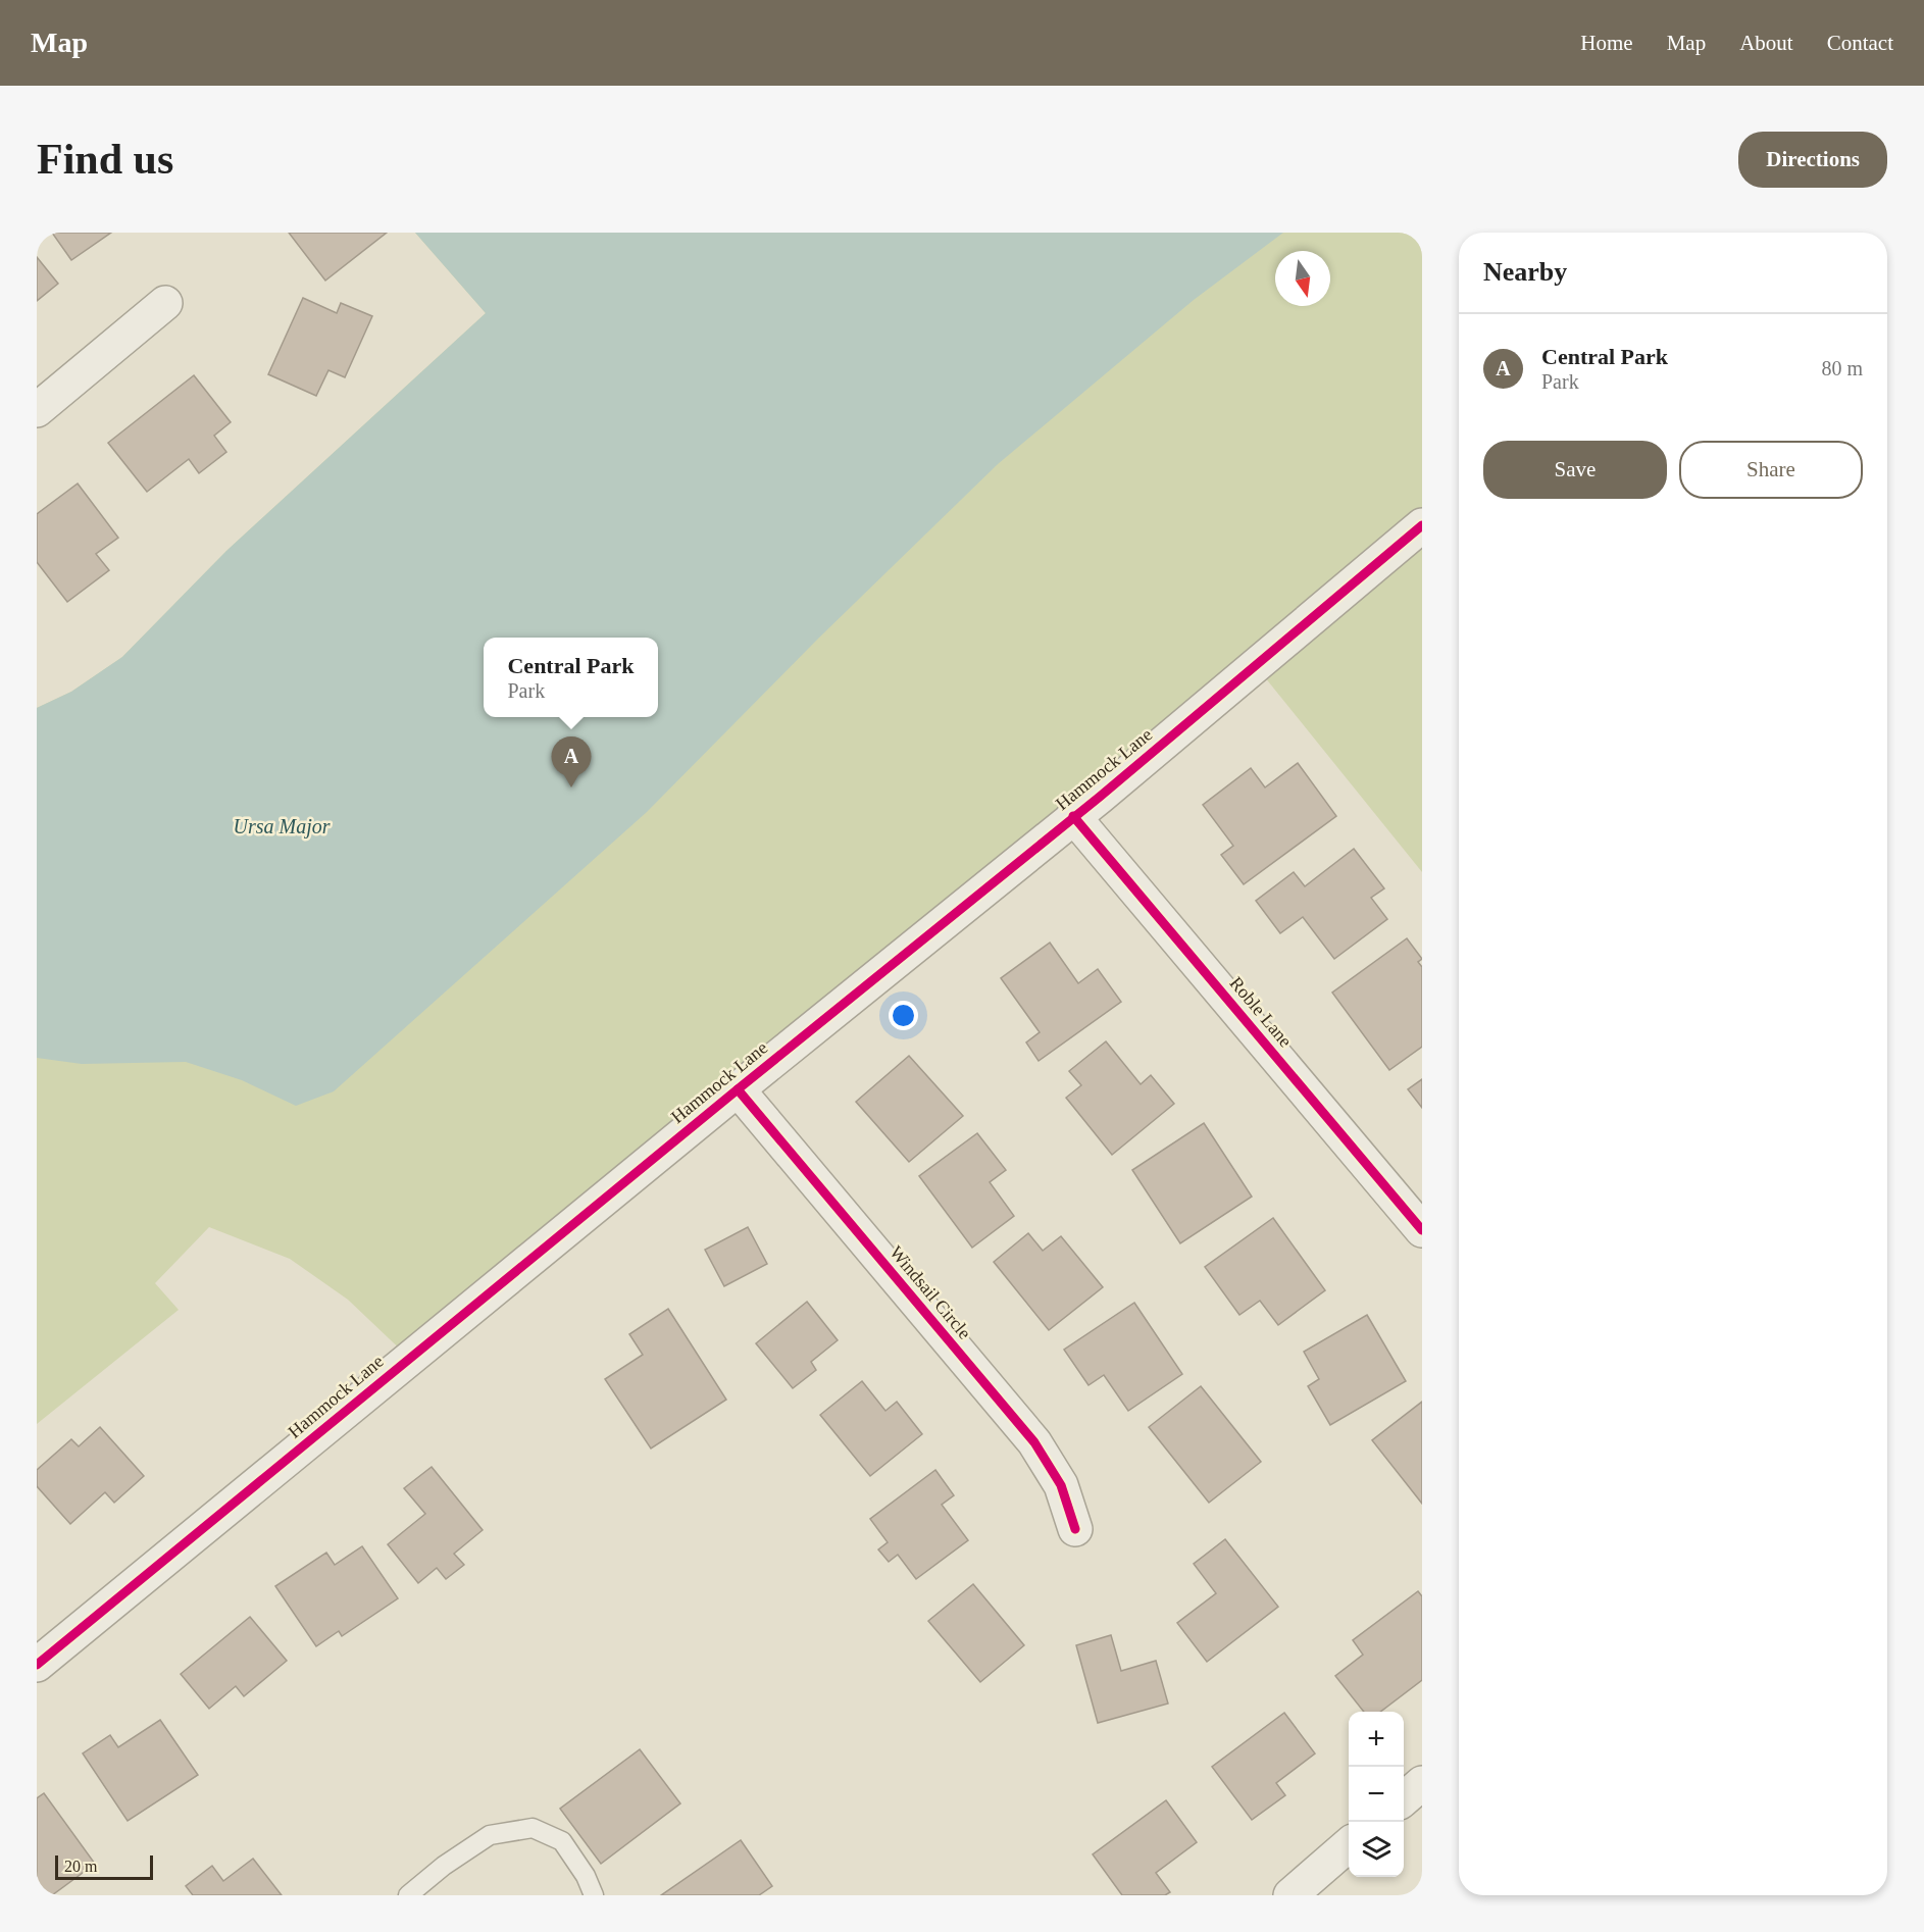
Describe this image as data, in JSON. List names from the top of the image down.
{
  "streets": {
    "street": ["Hammock Lane", "Roble Lane", "Windsail Circle"]
  },
  "crossings": [
    ["Hammock Lane", "Roble Lane"],
    ["Hammock Lane", "Windsail Circle"]
  ],
  "water": ["Ursa Major"],
  "scale_bar": "20 m",
  "north": "bottom",
  "page": {
    "header": "Map",
    "nav": [
      "Home",
      "Map",
      "About",
      "Contact"
    ],
    "buttons": [
      "Directions",
      ["Save", "Share"]
    ],
    "title": "Find us",
    "heading": "Nearby",
    "list": [
      {
        "mark": "A",
        "name": "Central Park",
        "note": "Park",
        "value": "80 m"
      }
    ],
    "popup": ["Central Park", "Park"],
    "pins": "A",
    "map_buttons": ["+", "−"],
    "scale": "20 m"
  }
}
